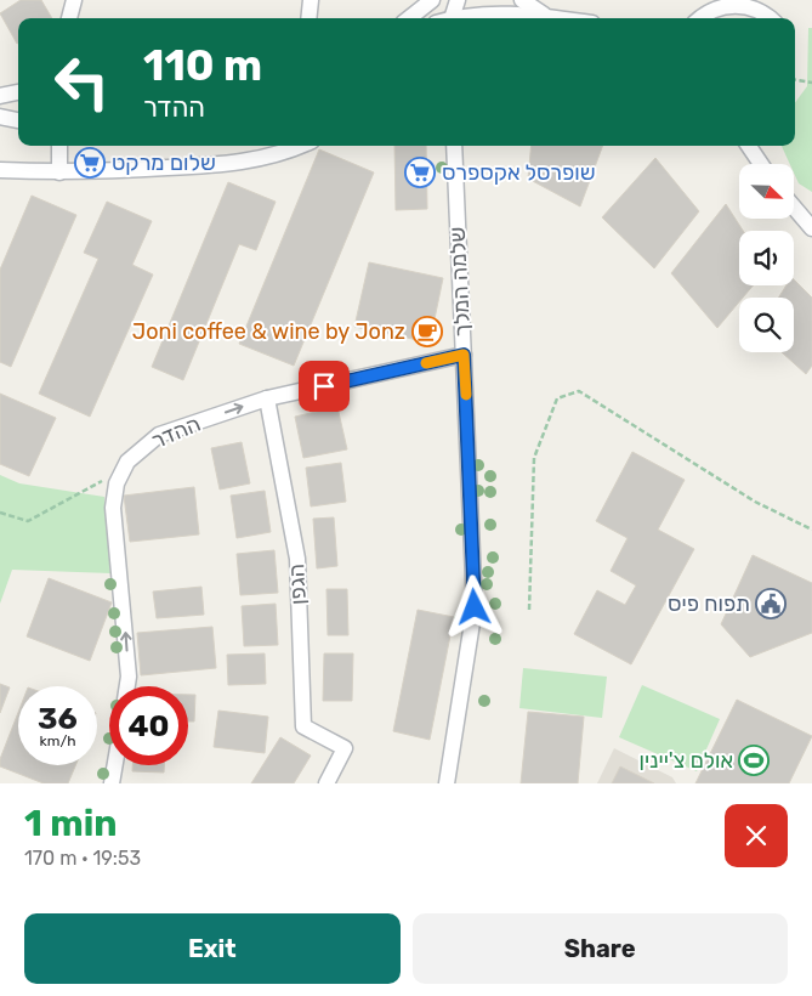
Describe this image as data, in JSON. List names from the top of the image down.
{
  "streets": {
    "street": ["שלמה המלך", "ההדר", "הגפן"]
  },
  "crossings": [
    ["שלמה המלך", "ההדר"],
    ["ההדר", "הגפן"]
  ],
  "one_way": ["ההדר"],
  "places": {
    "supermarket": ["שלום מרקט", "שופרסל אקספרס"],
    "cafe": ["Joni coffee & wine by Jonz"],
    "public building": ["תפוח פיס"],
    "sports": ["אולם צ'יינין"]
  },
  "north": "bottom right",
  "page": {
    "turn": ["110 m", "ההדר"],
    "speed": "36 km/h",
    "limit": "40",
    "heading": ["1 min", "170 m · 19:53"],
    "buttons": ["Exit", "Share"]
  }
}
